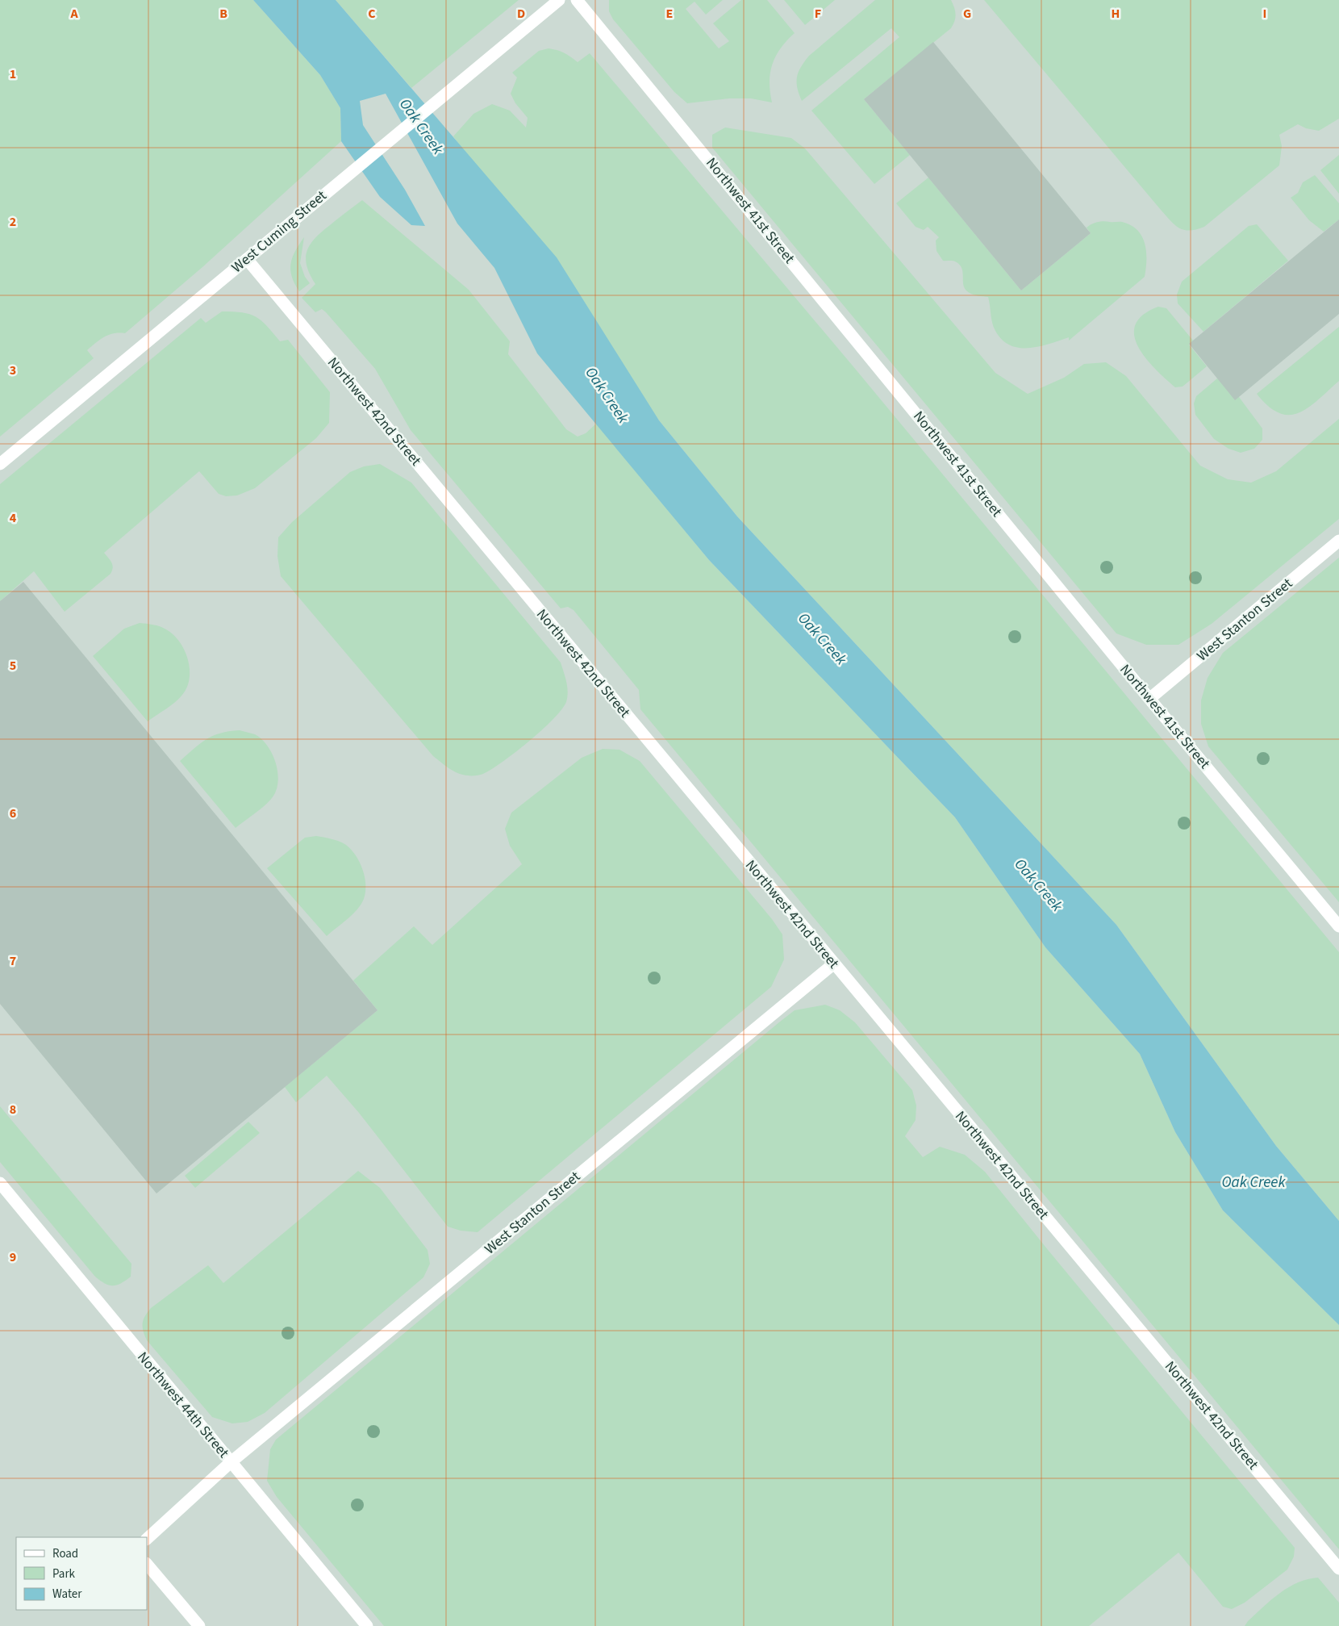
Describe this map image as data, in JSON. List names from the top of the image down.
{
  "streets": {
    "street": [
      "Northwest 41st Street",
      "West Cuming Street",
      "Northwest 42nd Street",
      "West Stanton Street",
      "Northwest 44th Street"
    ]
  },
  "crossings": [
    ["Northwest 41st Street", "West Stanton Street"],
    ["West Cuming Street", "Northwest 42nd Street"],
    ["Northwest 42nd Street", "West Stanton Street"],
    ["West Stanton Street", "Northwest 44th Street"]
  ],
  "water": ["Oak Creek"],
  "legend": ["Road", "Park", "Water"],
  "grid": {
    "columns": [
      "A",
      "B",
      "C",
      "D",
      "E",
      "F",
      "G",
      "H",
      "I"
    ],
    "rows": [
      "1",
      "2",
      "3",
      "4",
      "5",
      "6",
      "7",
      "8",
      "9"
    ]
  }
}
